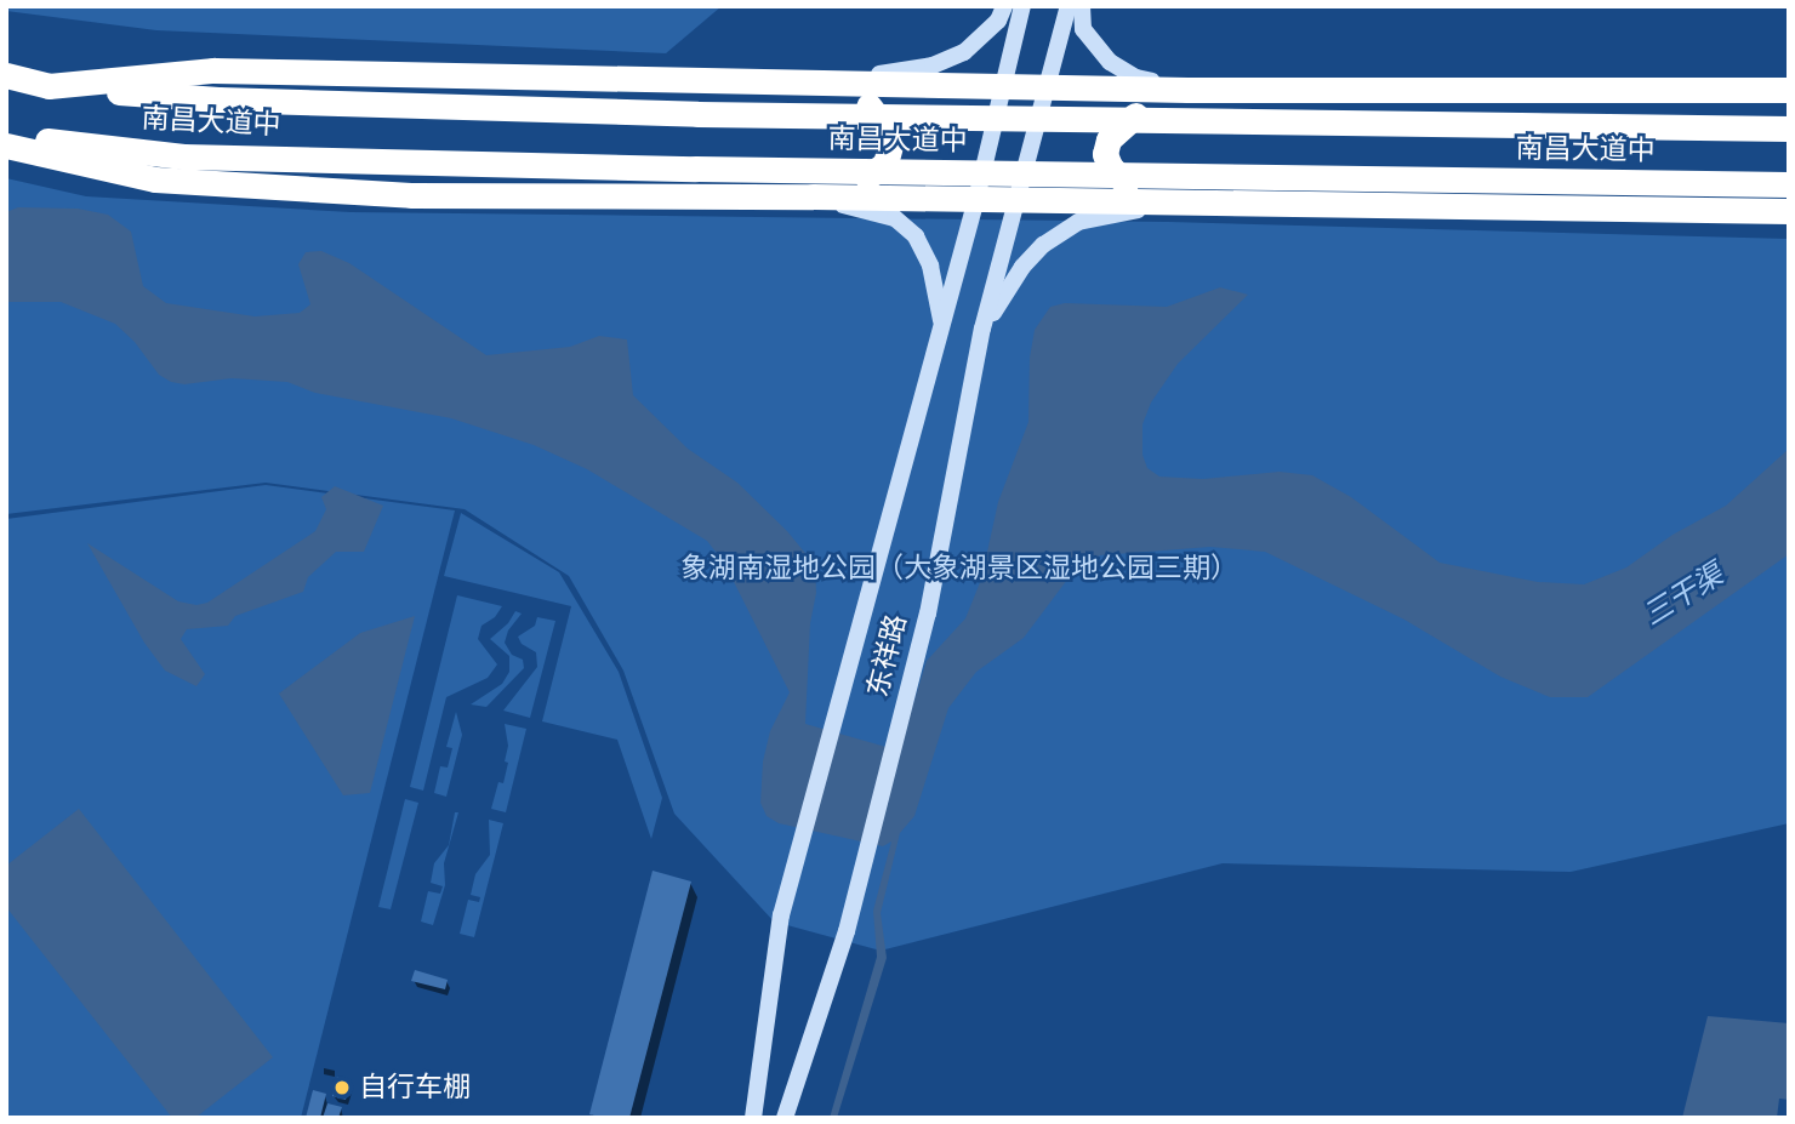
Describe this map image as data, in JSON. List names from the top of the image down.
{
  "streets": {
    "highway": ["南昌大道中"],
    "main road": ["东祥路"]
  },
  "water": ["三干渠"],
  "parks": ["象湖南湿地公园（大象湖景区湿地公园三期）"],
  "places": ["自行车棚"]
}
